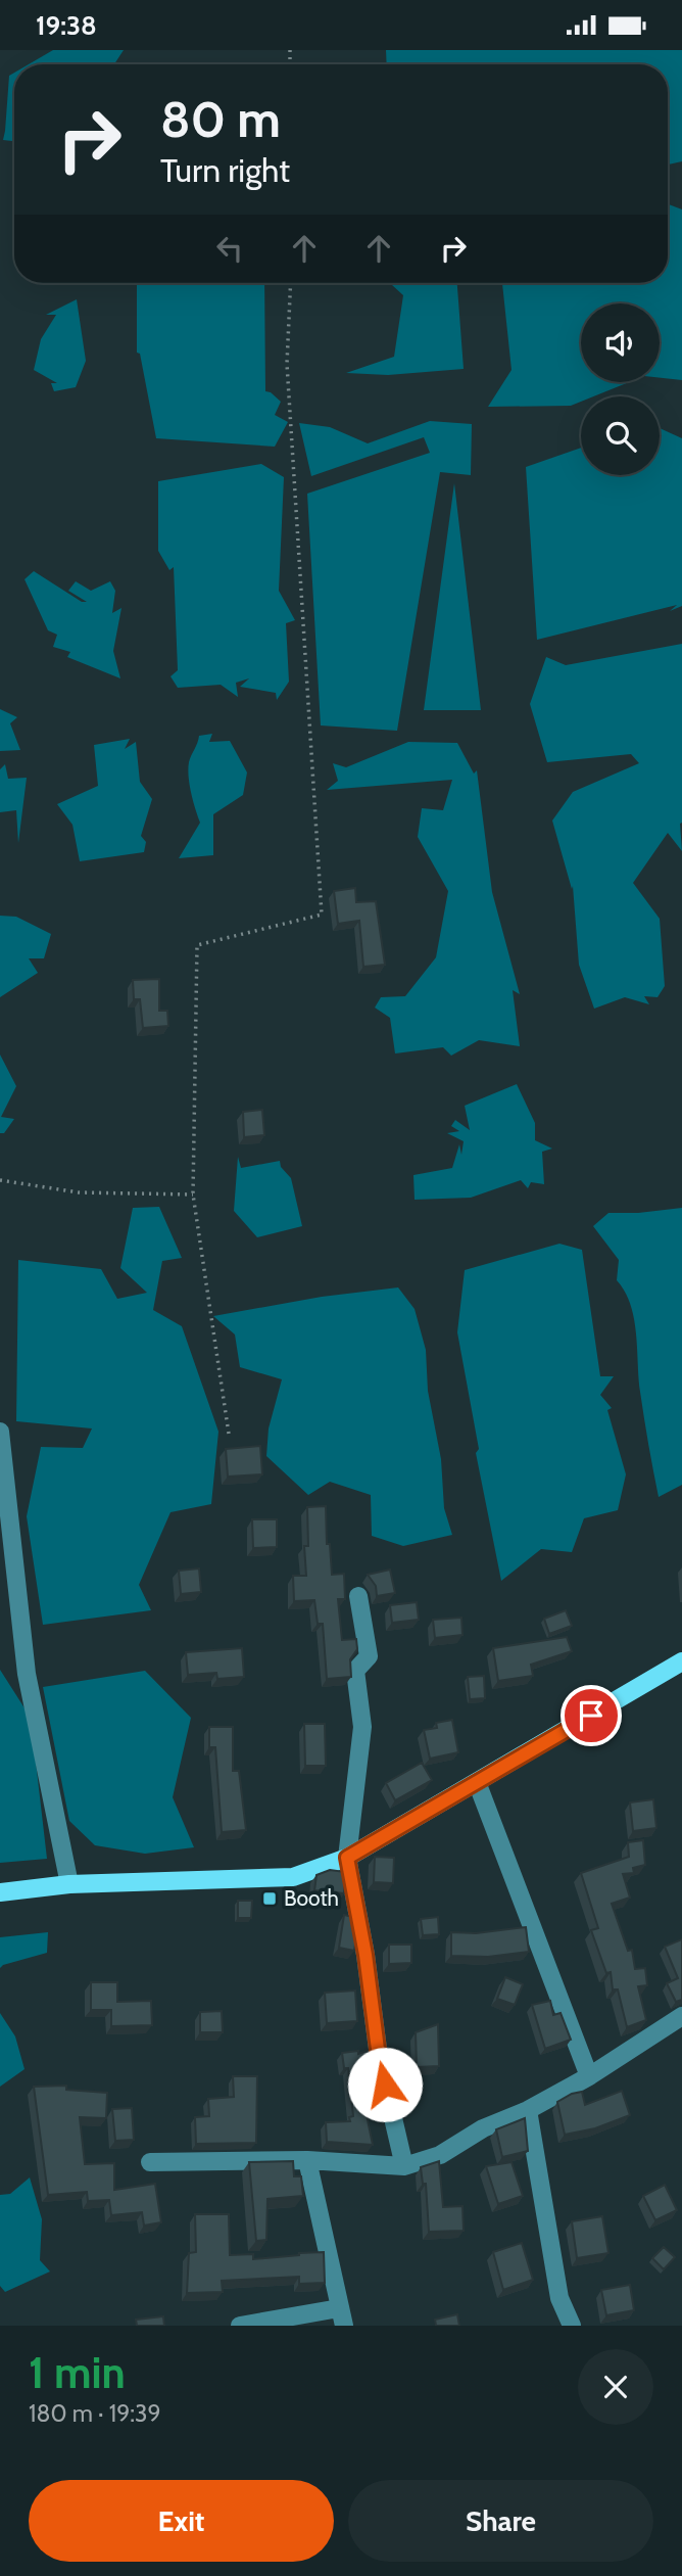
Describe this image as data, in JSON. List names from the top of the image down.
{
  "places": {
    "transit": ["Booth"]
  },
  "page": {
    "status": "19:38",
    "turn": ["80 m", "Turn right"],
    "heading": ["1 min", "180 m · 19:39"],
    "buttons": ["Exit", "Share"]
  }
}
